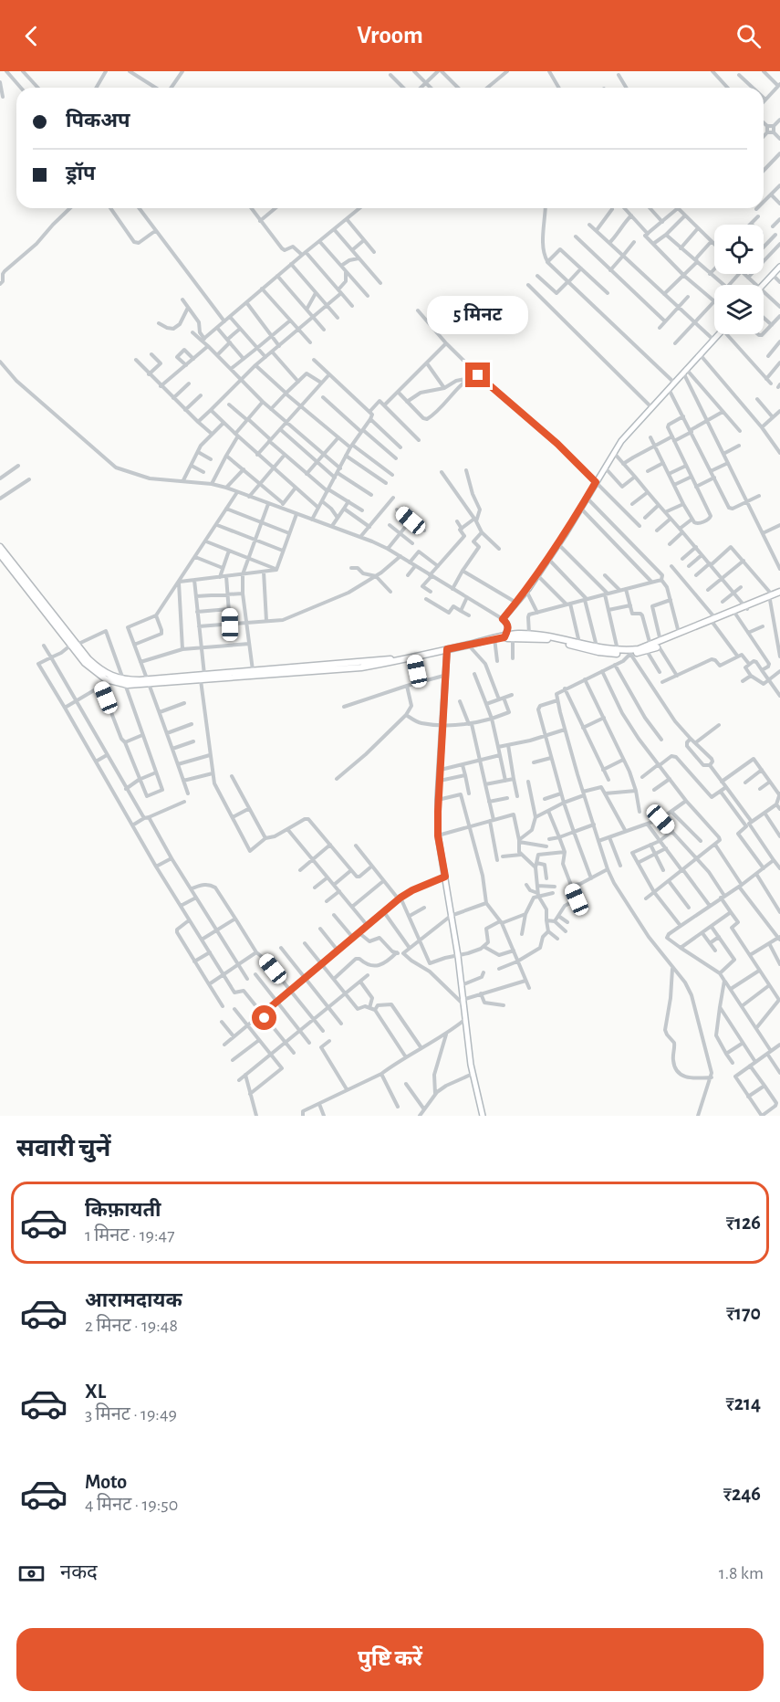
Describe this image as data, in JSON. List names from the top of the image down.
{
  "page": {
    "header": "Vroom",
    "banner": ["पिकअप", "ड्रॉप"],
    "bubble": "5 मिनट",
    "heading": "सवारी चुनें",
    "list": [
      {
        "name": "किफ़ायती",
        "note": "1 मिनट · 19:47",
        "value": "₹126"
      },
      {
        "name": "आरामदायक",
        "note": "2 मिनट · 19:48",
        "value": "₹170"
      },
      {
        "name": "XL",
        "note": "3 मिनट · 19:49",
        "value": "₹214"
      },
      {
        "name": "Moto",
        "note": "4 मिनट · 19:50",
        "value": "₹246"
      }
    ],
    "pay": ["नकद", "1.8 km"],
    "buttons": "पुष्टि करें"
  }
}
